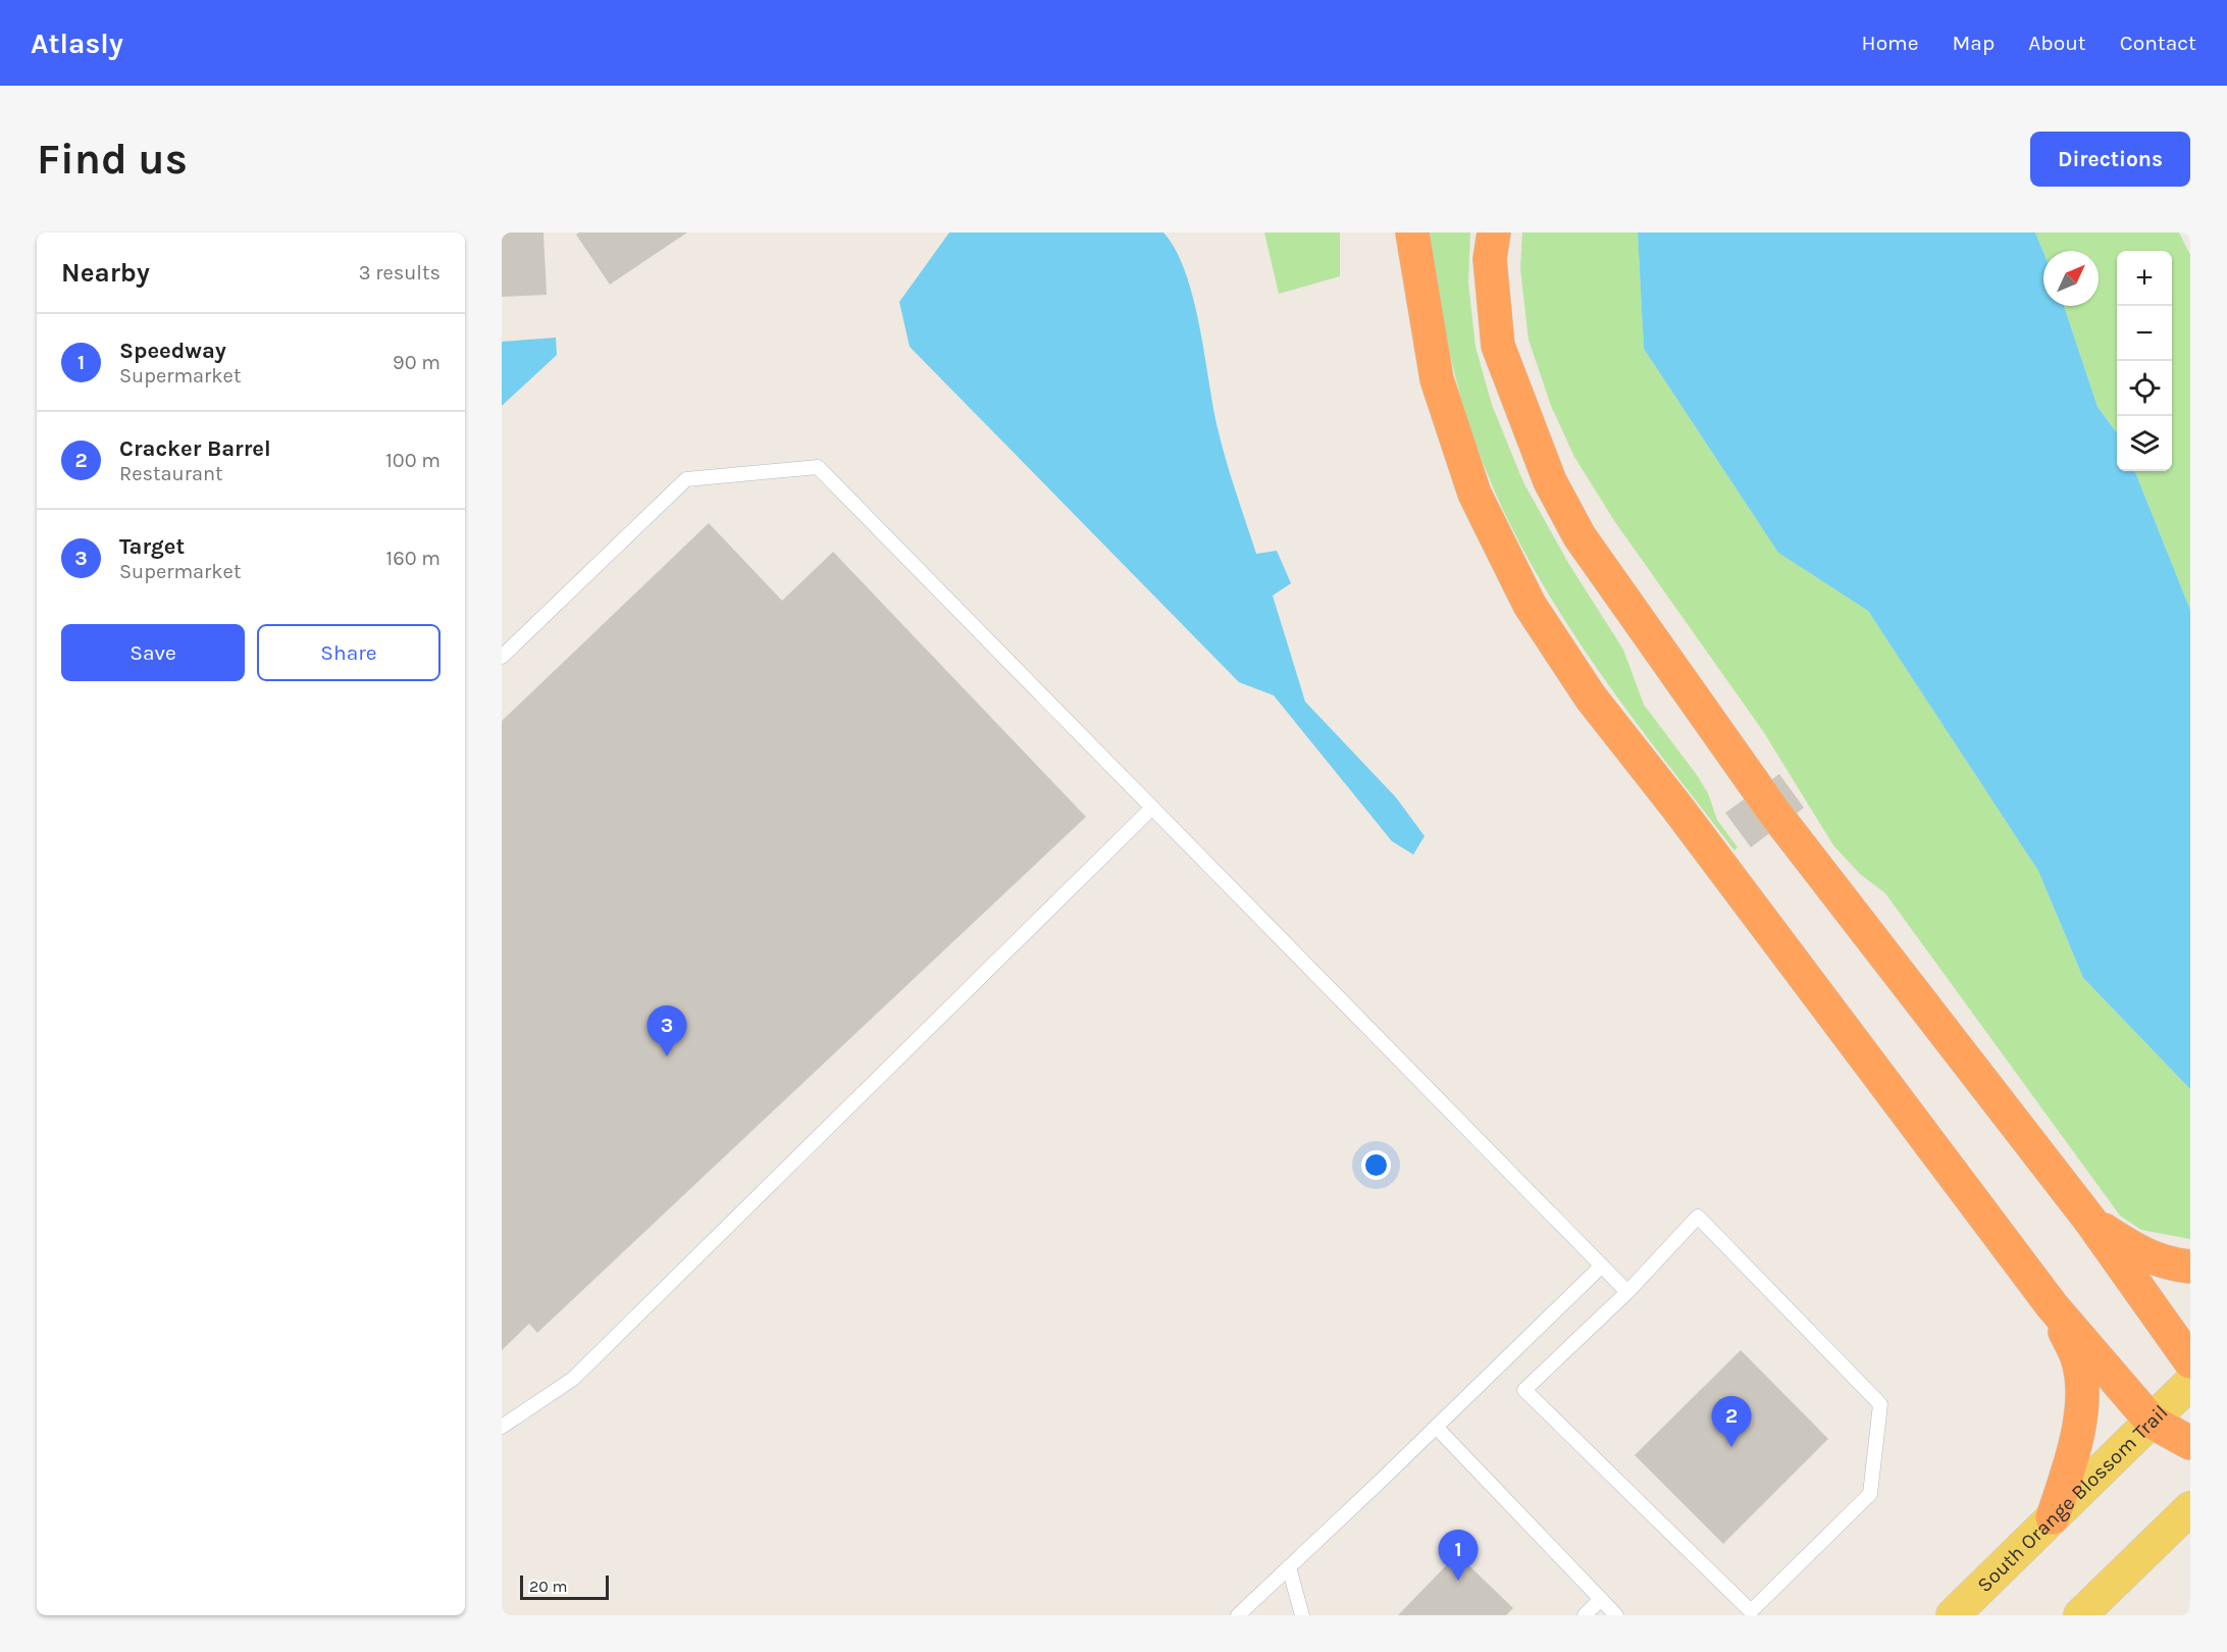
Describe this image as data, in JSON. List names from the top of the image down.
{
  "streets": {
    "main road": ["South Orange Blossom Trail"]
  },
  "scale_bar": "20 m",
  "north": "top right",
  "page": {
    "header": "Atlasly",
    "nav": [
      "Home",
      "Map",
      "About",
      "Contact"
    ],
    "buttons": [
      "Directions",
      ["Save", "Share"]
    ],
    "title": "Find us",
    "heading": ["Nearby", "3 results"],
    "map_buttons": ["+", "−"],
    "list": [
      {
        "mark": "1",
        "name": "Speedway",
        "note": "Supermarket",
        "value": "90 m"
      },
      {
        "mark": "2",
        "name": "Cracker Barrel",
        "note": "Restaurant",
        "value": "100 m"
      },
      {
        "mark": "3",
        "name": "Target",
        "note": "Supermarket",
        "value": "160 m"
      }
    ],
    "pins": ["3", "2", "1"],
    "scale": "20 m"
  }
}
